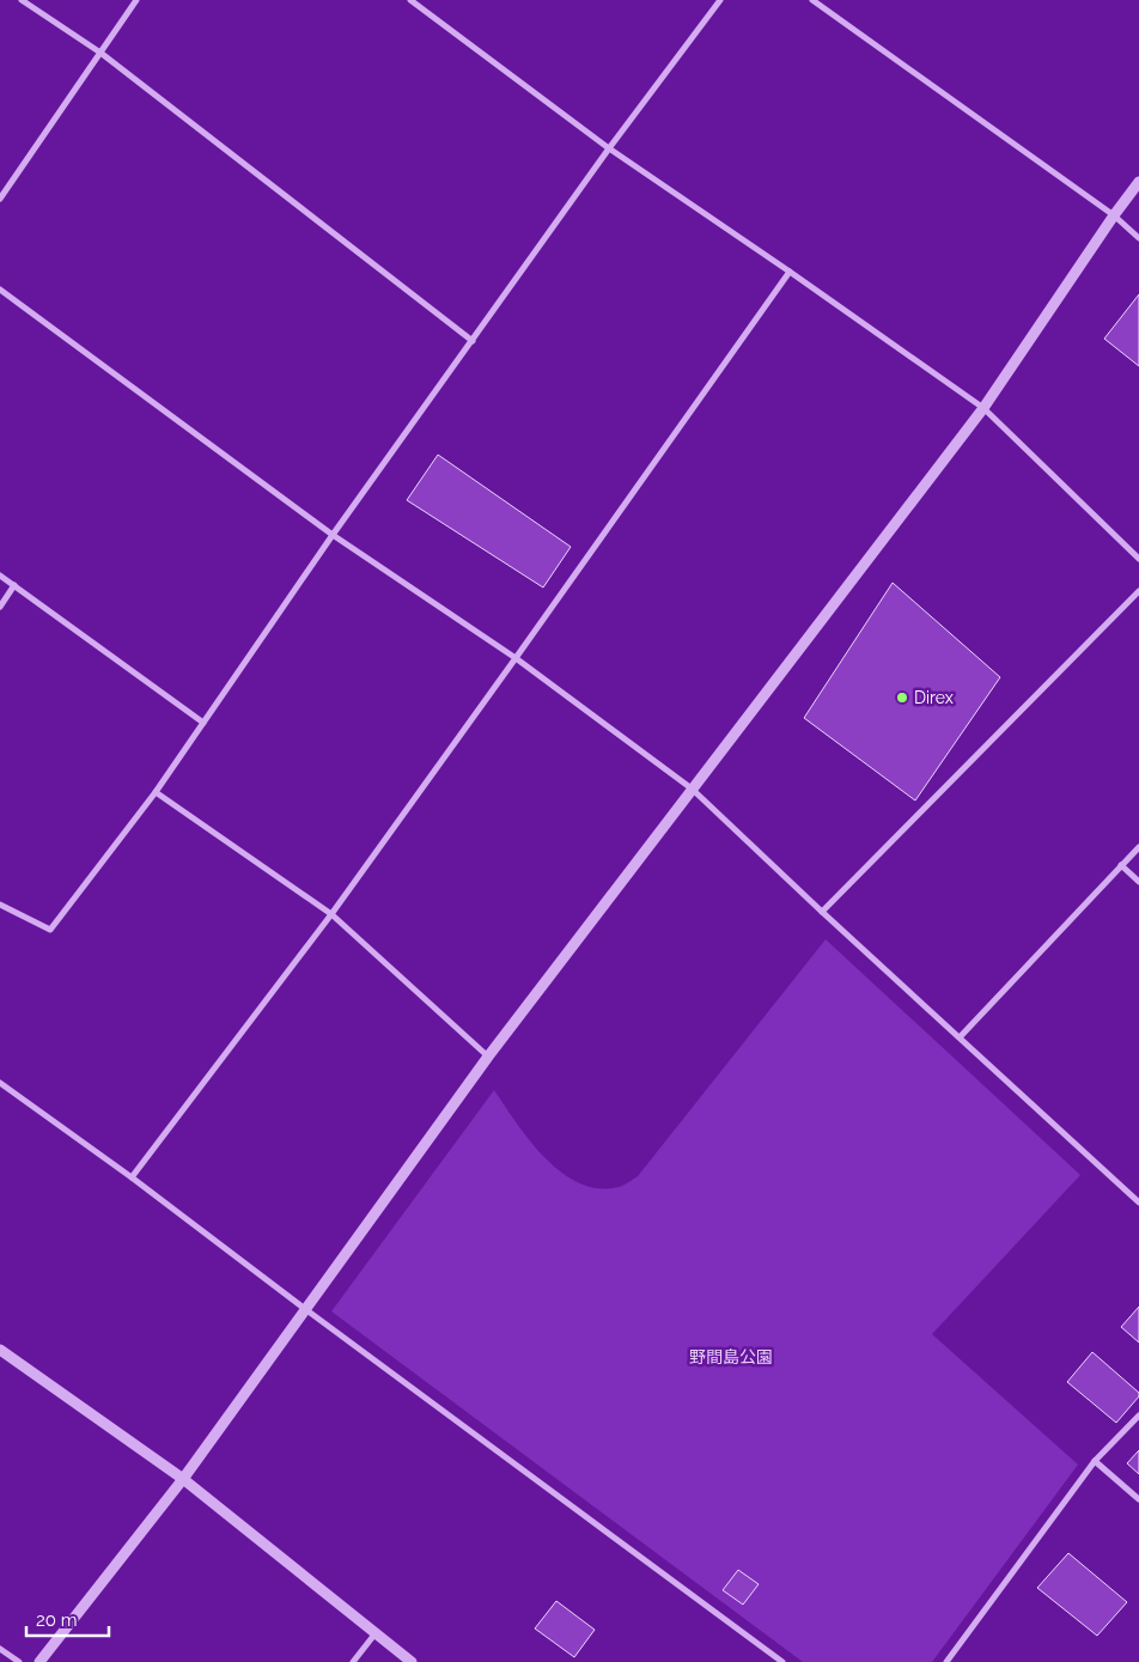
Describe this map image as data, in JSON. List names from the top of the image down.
{
  "parks": ["野間島公園"],
  "places": ["Direx"],
  "scale_bar": "20 m"
}
